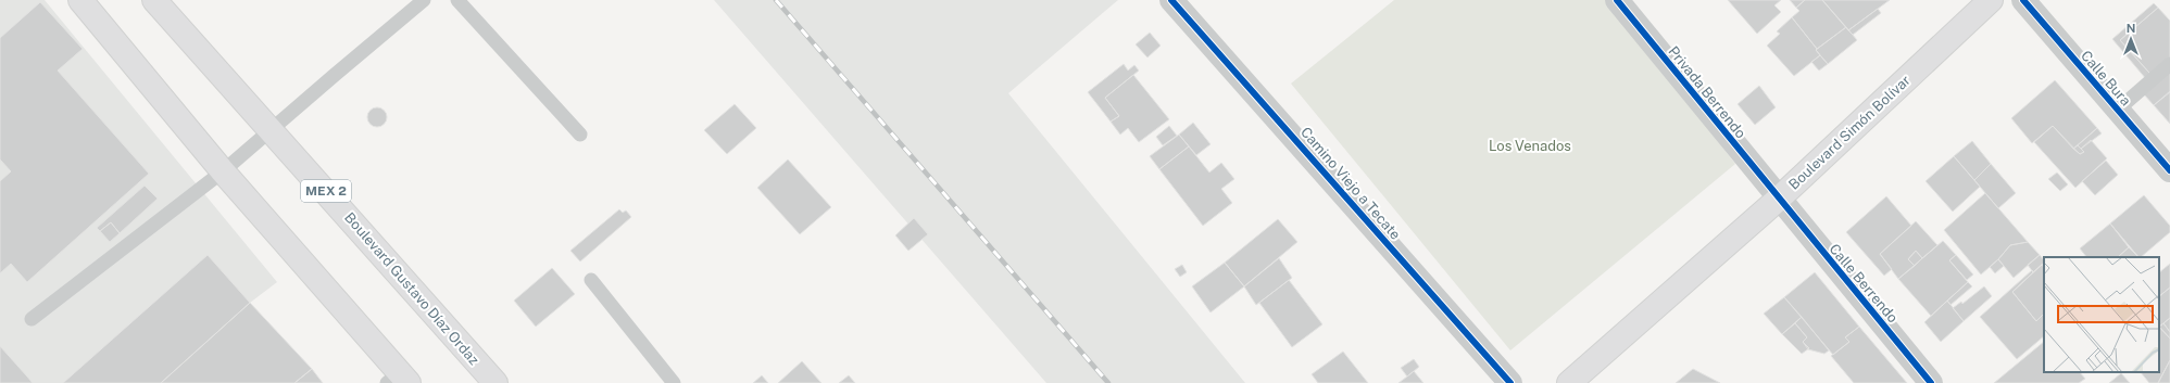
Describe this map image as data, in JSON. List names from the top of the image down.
{
  "streets": {
    "main road": ["Boulevard Simón Bolívar", "MEX 2", "Boulevard Gustavo Díaz Ordaz"],
    "street": [
      "Calle Bura",
      "Privada Berrendo",
      "Camino Viejo a Tecate",
      "Calle Berrendo"
    ]
  },
  "crossings": [
    ["Privada Berrendo", "Boulevard Simón Bolívar"],
    ["Privada Berrendo", "Calle Berrendo"],
    ["Boulevard Simón Bolívar", "Calle Berrendo"]
  ],
  "parks": ["Los Venados"],
  "north": "top"
}
